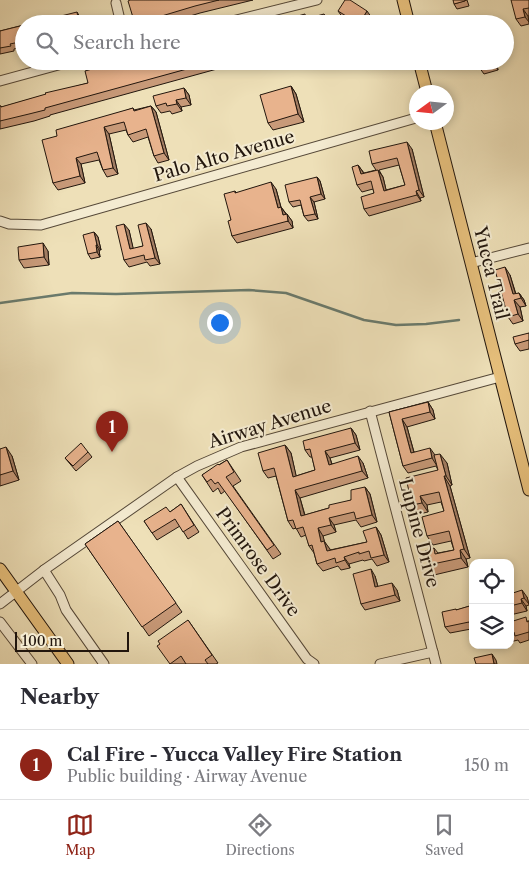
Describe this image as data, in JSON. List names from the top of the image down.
{
  "streets": {
    "main road": ["Yucca Trail"],
    "street": [
      "Palo Alto Avenue",
      "Airway Avenue",
      "Lupine Drive",
      "Primrose Drive"
    ]
  },
  "crossings": [
    ["Yucca Trail", "Airway Avenue"],
    ["Airway Avenue", "Lupine Drive"],
    ["Airway Avenue", "Primrose Drive"]
  ],
  "scale_bar": "100 m",
  "north": "left",
  "page": {
    "search": "Search here",
    "pins": "1",
    "scale": "100 m",
    "heading": "Nearby",
    "list": [
      {
        "mark": "1",
        "name": "Cal Fire - Yucca Valley Fire Station",
        "note": "Public building · Airway Avenue",
        "value": "150 m"
      }
    ],
    "nav": ["Map", "Directions", "Saved"]
  }
}
